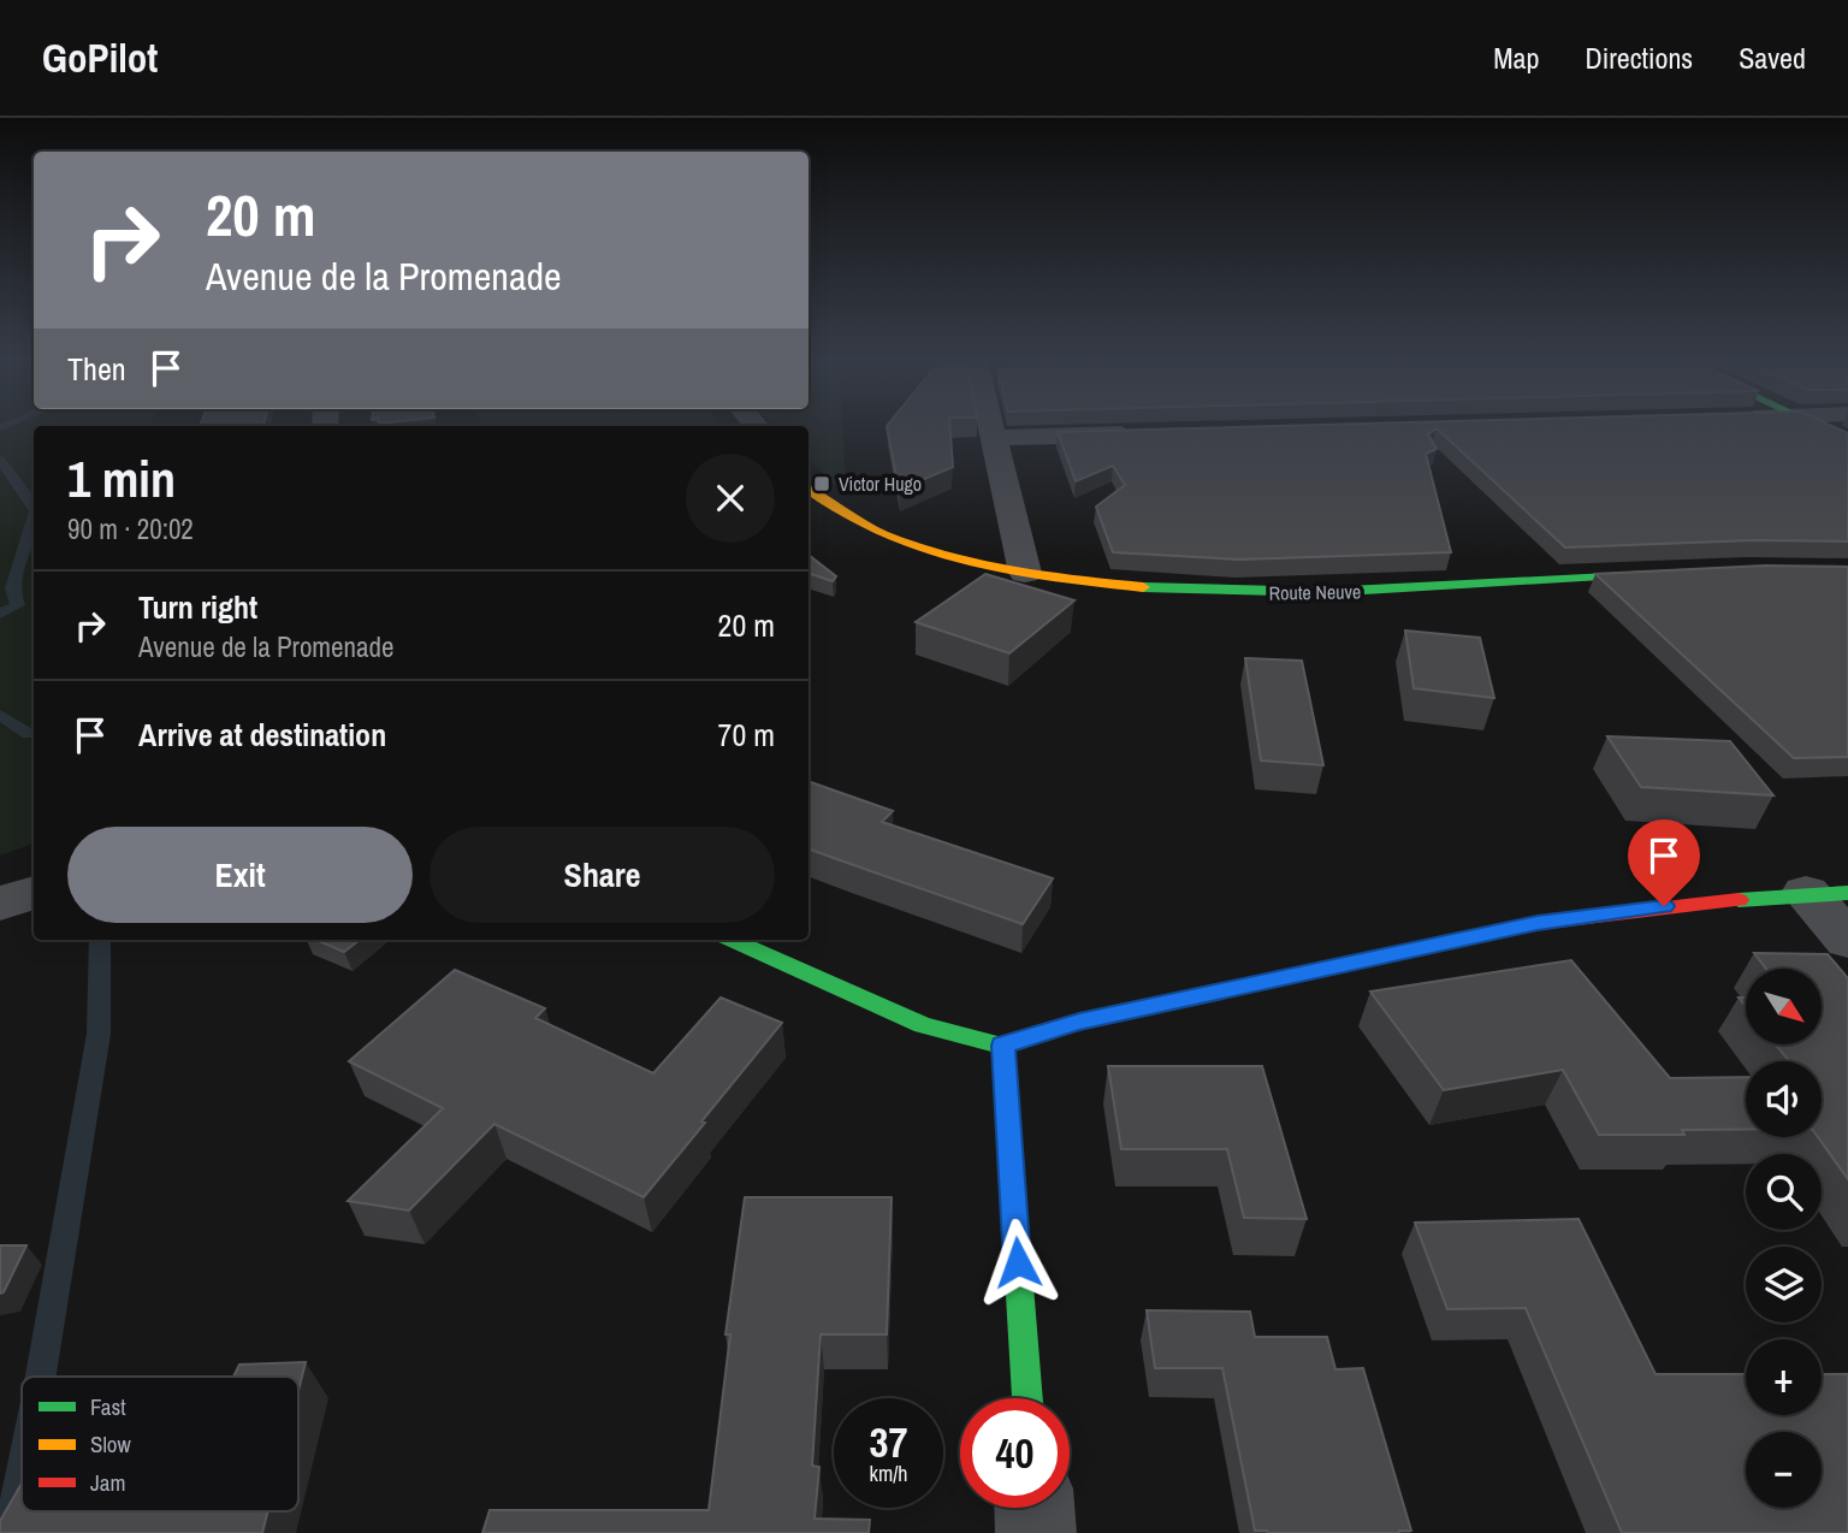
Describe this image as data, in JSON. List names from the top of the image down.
{
  "streets": {
    "street": ["Route Neuve"]
  },
  "places": {
    "transit": ["Victor Hugo"]
  },
  "legend": ["Fast", "Slow", "Jam"],
  "north": "bottom right",
  "page": {
    "header": "GoPilot",
    "nav": ["Map", "Directions", "Saved"],
    "turn": ["20 m", "Avenue de la Promenade"],
    "then": "Then",
    "heading": ["1 min", "90 m · 20:02"],
    "list": [
      {
        "name": "Turn right",
        "note": "Avenue de la Promenade",
        "value": "20 m"
      },
      {
        "name": "Arrive at destination",
        "value": "70 m"
      }
    ],
    "buttons": ["Exit", "Share"],
    "map_buttons": ["+", "−"],
    "speed": "37 km/h",
    "limit": "40"
  }
}
